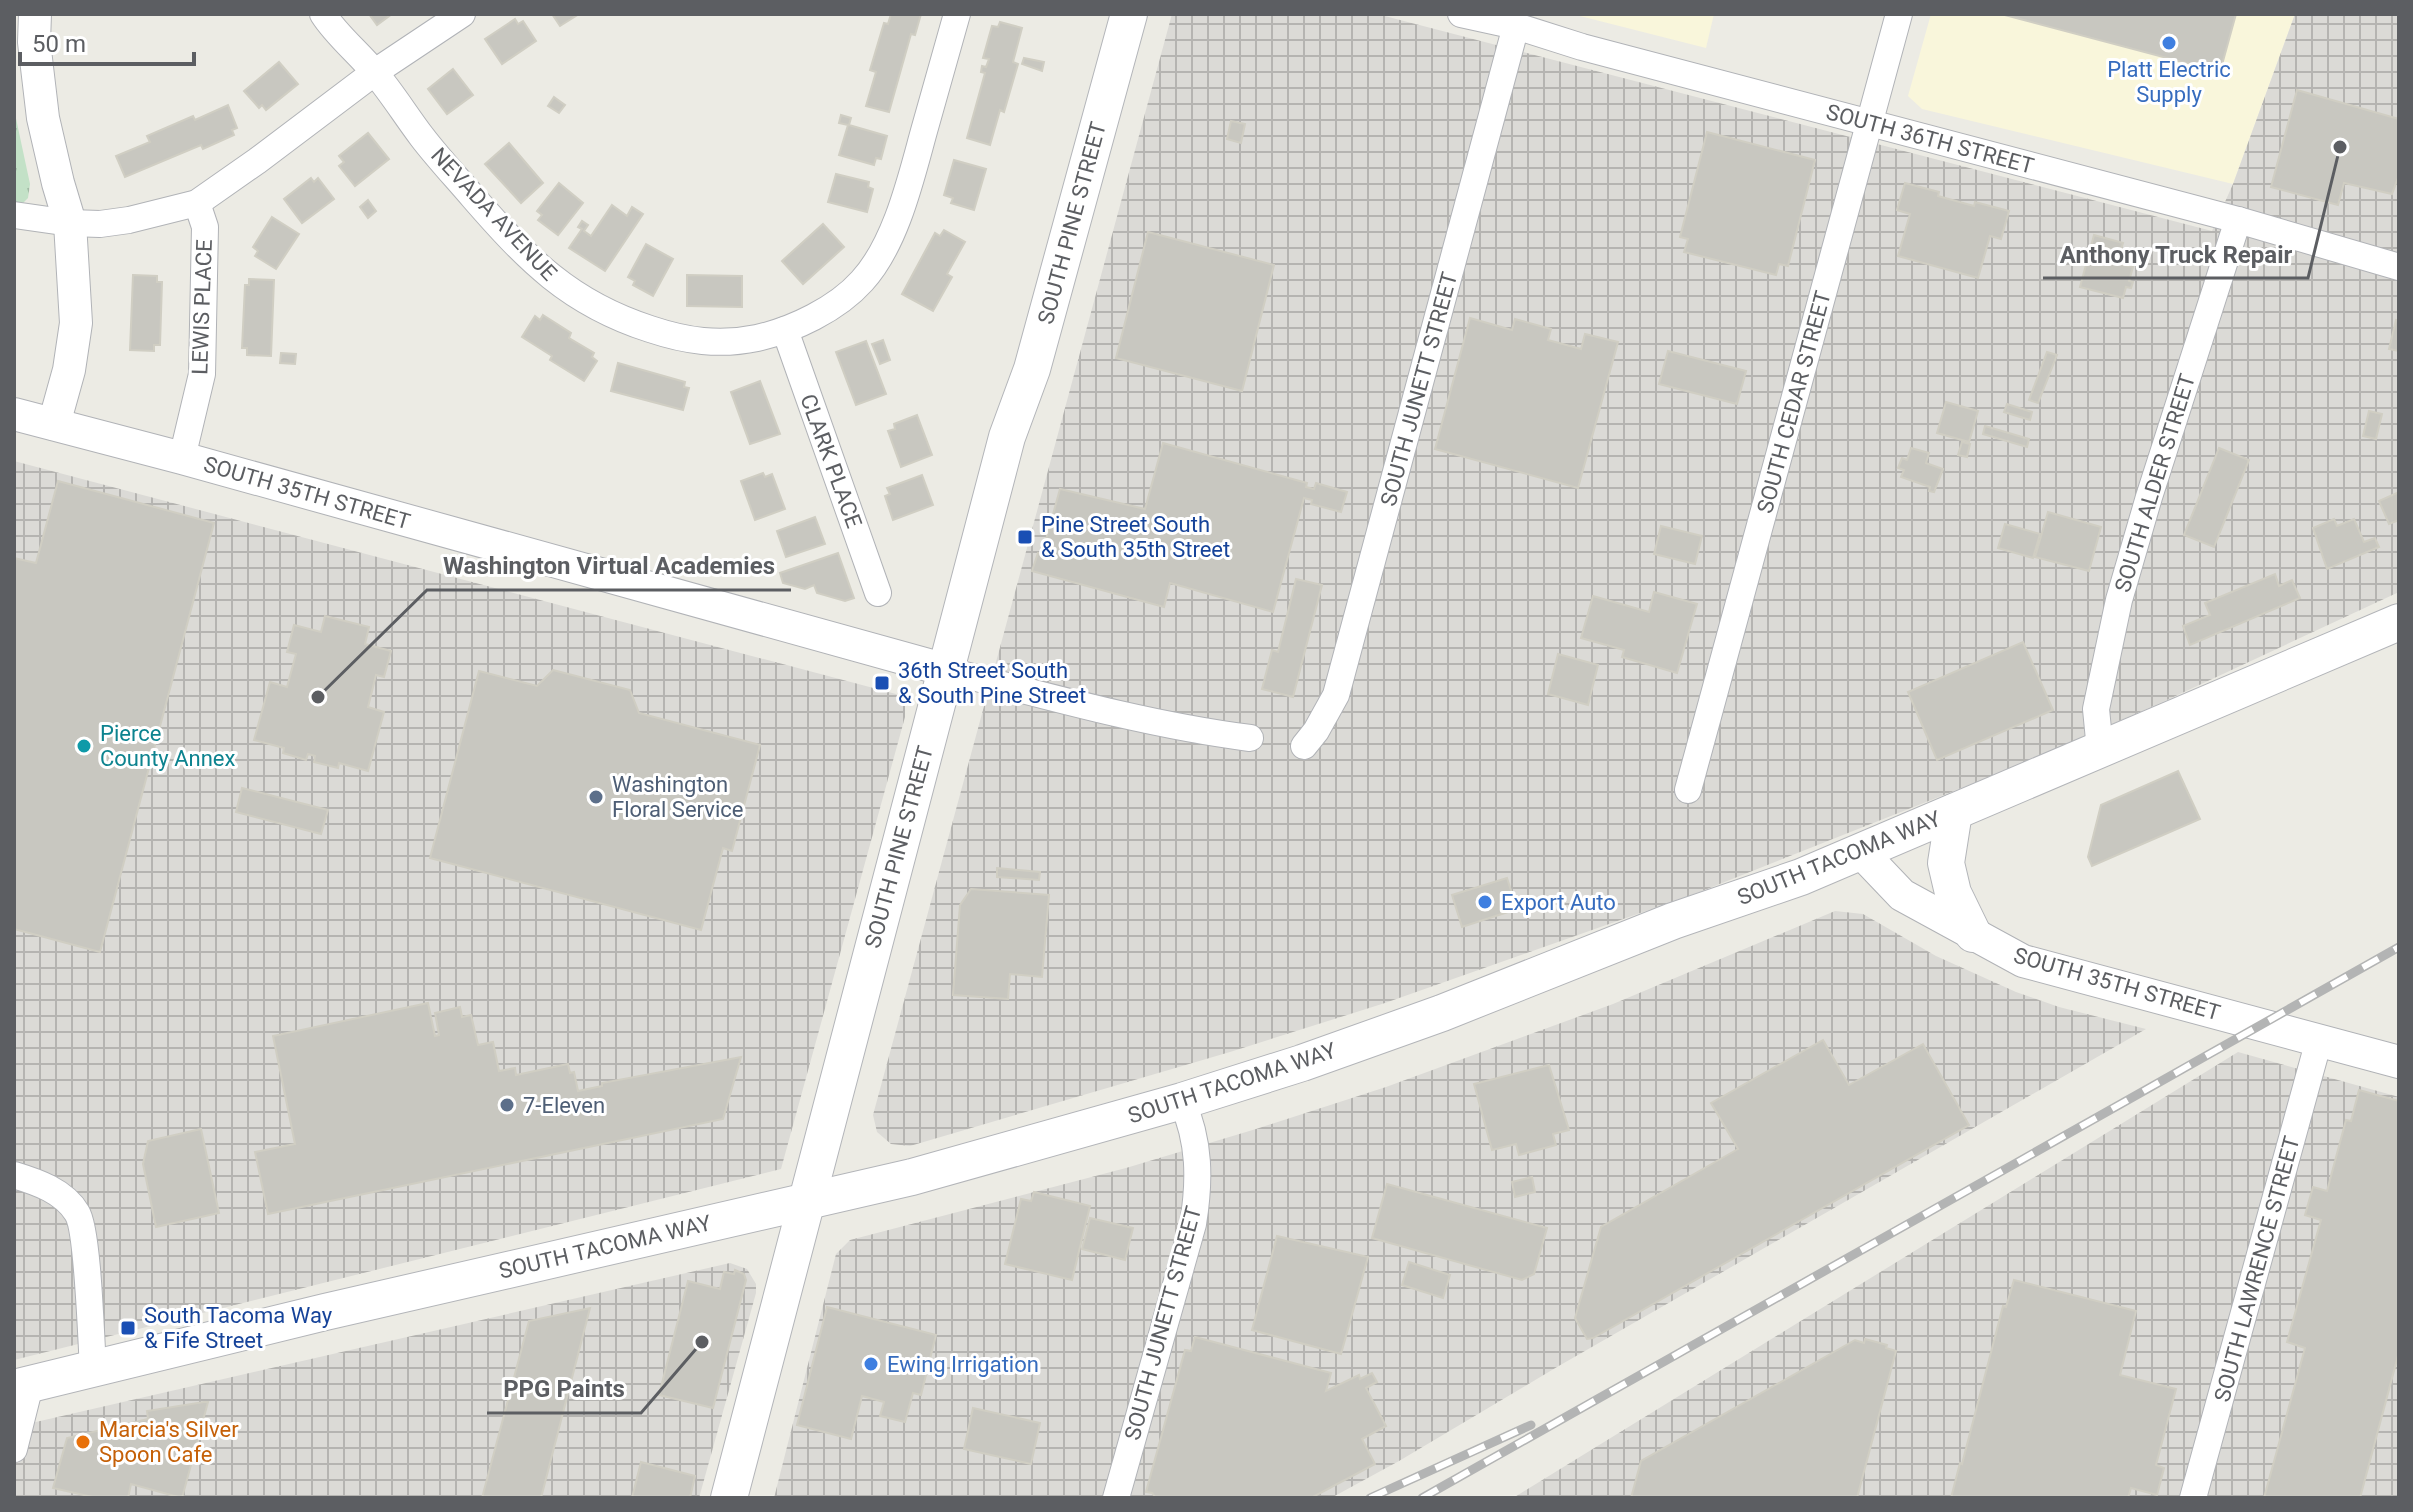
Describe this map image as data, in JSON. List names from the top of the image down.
{
  "streets": {
    "main road": ["SOUTH PINE STREET", "SOUTH TACOMA WAY"],
    "street": [
      "SOUTH 36TH STREET",
      "NEVADA AVENUE",
      "LEWIS PLACE",
      "SOUTH JUNETT STREET",
      "SOUTH CEDAR STREET",
      "CLARK PLACE",
      "SOUTH ALDER STREET",
      "SOUTH 35TH STREET",
      "SOUTH LAWRENCE STREET"
    ]
  },
  "crossings": [
    ["SOUTH 36TH STREET", "SOUTH JUNETT STREET"],
    ["SOUTH 36TH STREET", "SOUTH CEDAR STREET"],
    ["SOUTH 36TH STREET", "SOUTH ALDER STREET"],
    ["NEVADA AVENUE", "CLARK PLACE"],
    ["SOUTH PINE STREET", "SOUTH 35TH STREET"],
    ["SOUTH PINE STREET", "SOUTH TACOMA WAY"],
    ["LEWIS PLACE", "SOUTH 35TH STREET"],
    ["SOUTH JUNETT STREET", "SOUTH TACOMA WAY"],
    ["SOUTH ALDER STREET", "SOUTH TACOMA WAY"],
    ["SOUTH 35TH STREET", "SOUTH TACOMA WAY"],
    ["SOUTH 35TH STREET", "SOUTH LAWRENCE STREET"]
  ],
  "places": {
    "other": [
      "Platt Electric Supply",
      "Anthony Truck Repair",
      "Washington Virtual Academies",
      "Pierce County Annex",
      "Washington Floral Service",
      "Export Auto",
      "7-Eleven",
      "PPG Paints",
      "Ewing Irrigation",
      "Marcia's Silver Spoon Cafe"
    ],
    "transit": ["Pine Street South & South 35th Street", "36th Street South & South Pine Street", "South Tacoma Way & Fife Street"]
  },
  "scale_bar": "50 m"
}
